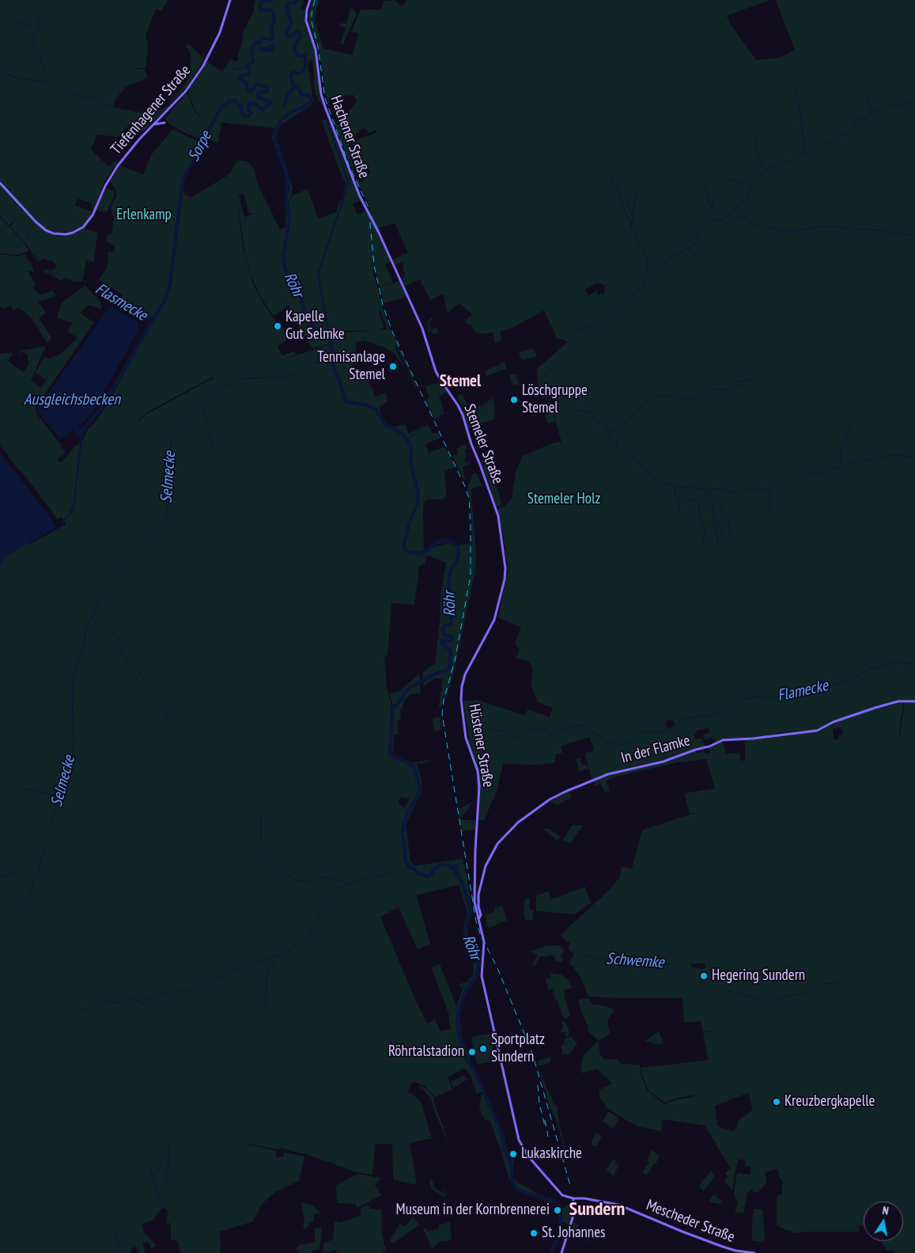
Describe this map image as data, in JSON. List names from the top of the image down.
{
  "streets": {
    "main road": [
      "Tiefenhagener Straße",
      "Hachener Straße",
      "Stemeler Straße",
      "Hüstener Straße",
      "In der Flamke",
      "Mescheder Straße"
    ]
  },
  "crossings": [
    ["Hachener Straße", "Stemeler Straße"],
    ["Stemeler Straße", "Hüstener Straße"],
    ["Hüstener Straße", "In der Flamke"],
    ["Hüstener Straße", "Mescheder Straße"]
  ],
  "districts": ["Stemel", "Sundern"],
  "water": [
    "Sorpe",
    "Röhr",
    "Flasmecke",
    "Ausgleichsbecken",
    "Selmecke",
    "Flamecke",
    "Schwemke"
  ],
  "parks": ["Erlenkamp", "Stemeler Holz"],
  "places": [
    "Kapelle Gut Selmke",
    "Tennisanlage Stemel",
    "Löschgruppe Stemel",
    "Hegering Sundern",
    "Sportplatz Sundern",
    "Röhrtalstadion",
    "Kreuzbergkapelle",
    "Lukaskirche",
    "Museum in der Kornbrennerei",
    "St. Johannes"
  ],
  "north": "top"
}
